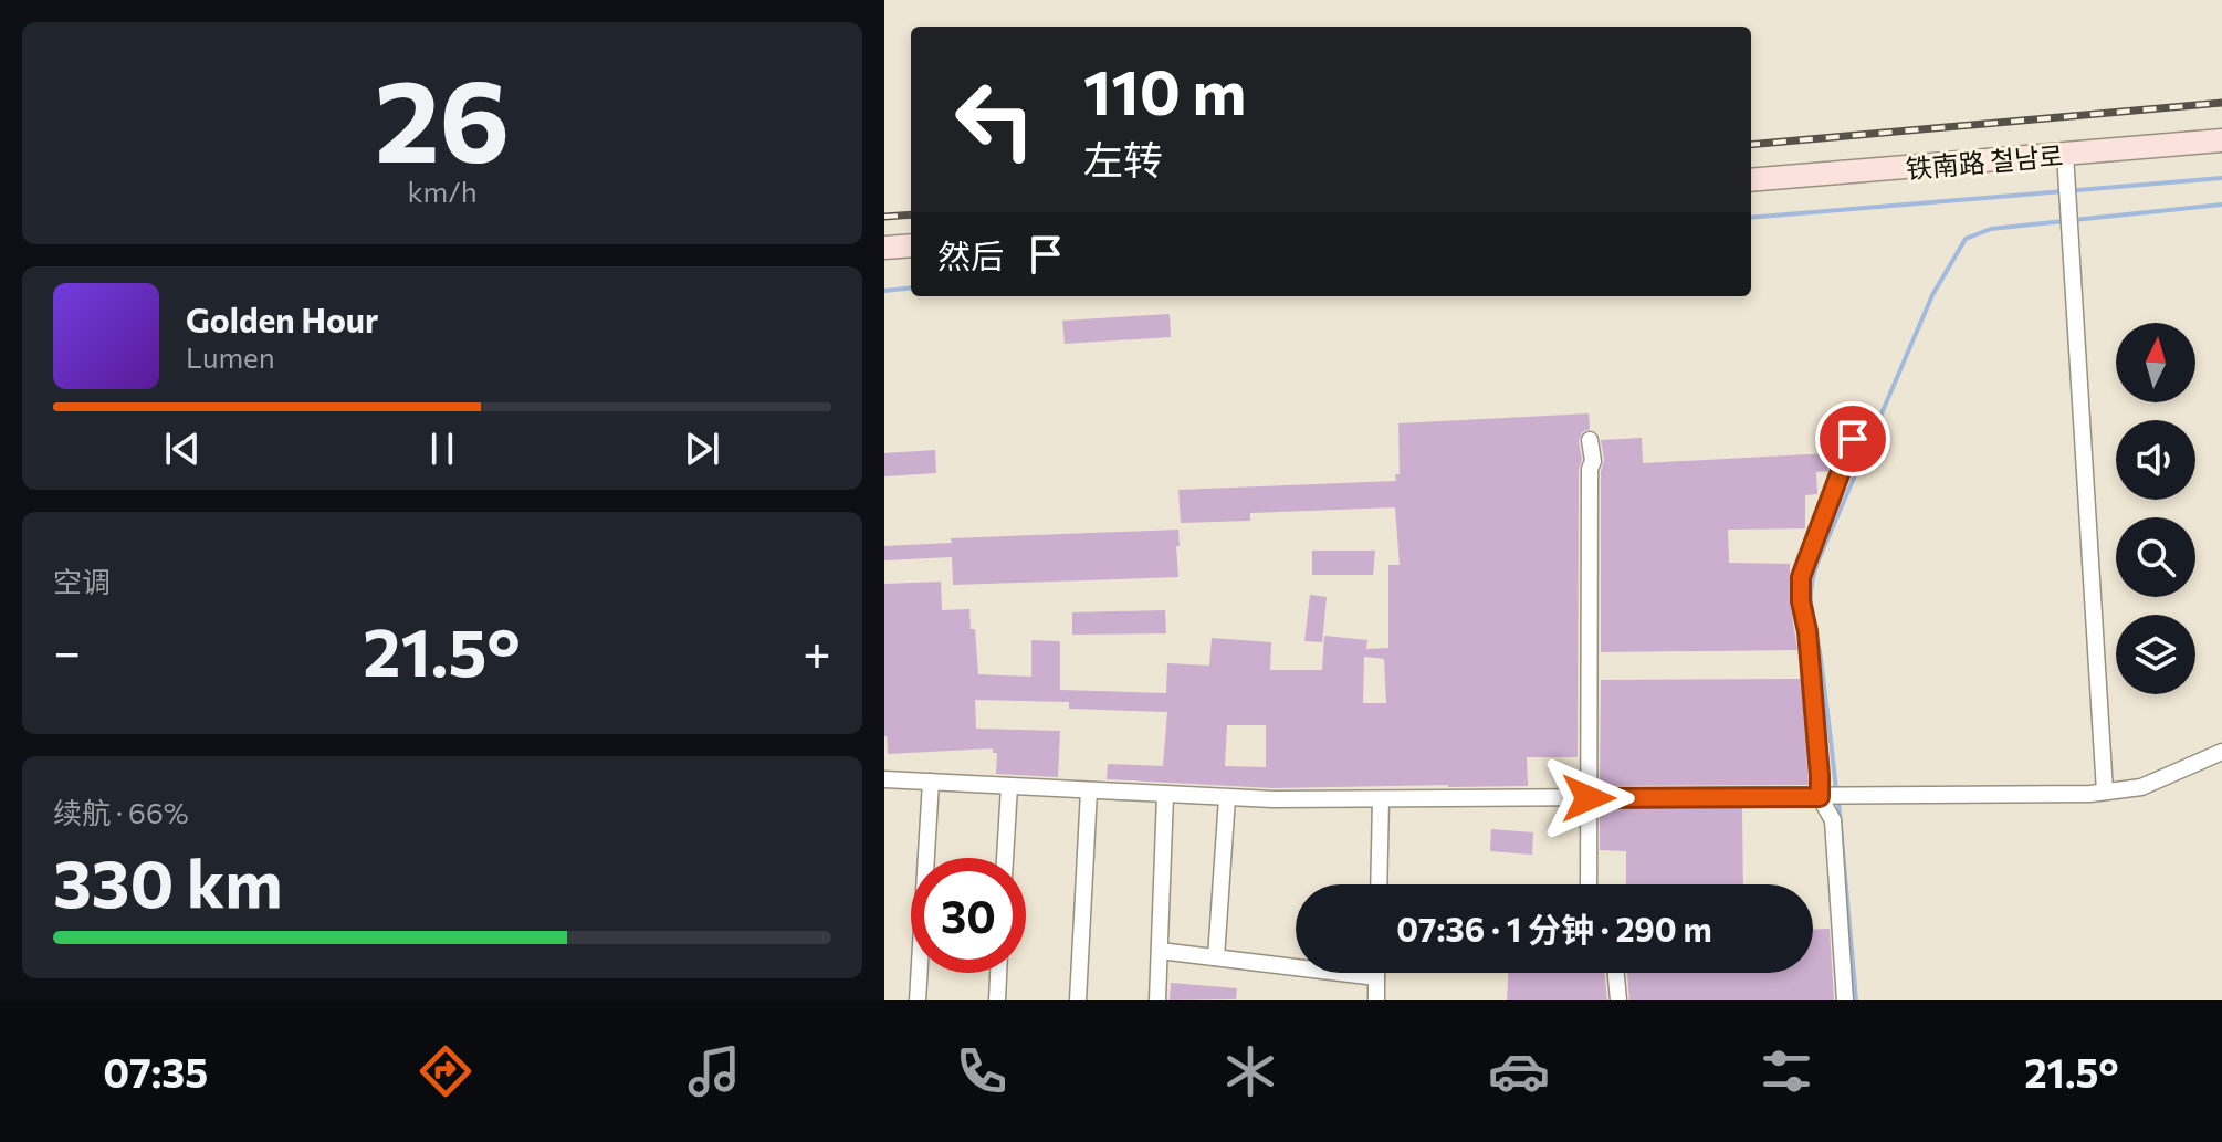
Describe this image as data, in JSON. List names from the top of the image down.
{
  "streets": {
    "street": ["铁南路 철남로"]
  },
  "north": "top",
  "page": {
    "tile": [
      ["26", "km/h"],
      "空调",
      ["续航 · 66%", "330 km"]
    ],
    "turn": ["110 m", "左转"],
    "then": "然后",
    "song": ["Golden Hour", "Lumen"],
    "heat": ["−", "21.5°", "+"],
    "limit": "30",
    "trip": "07:36 · 1 分钟 · 290 m",
    "tabs": ["07:35", "21.5°"]
  }
}
